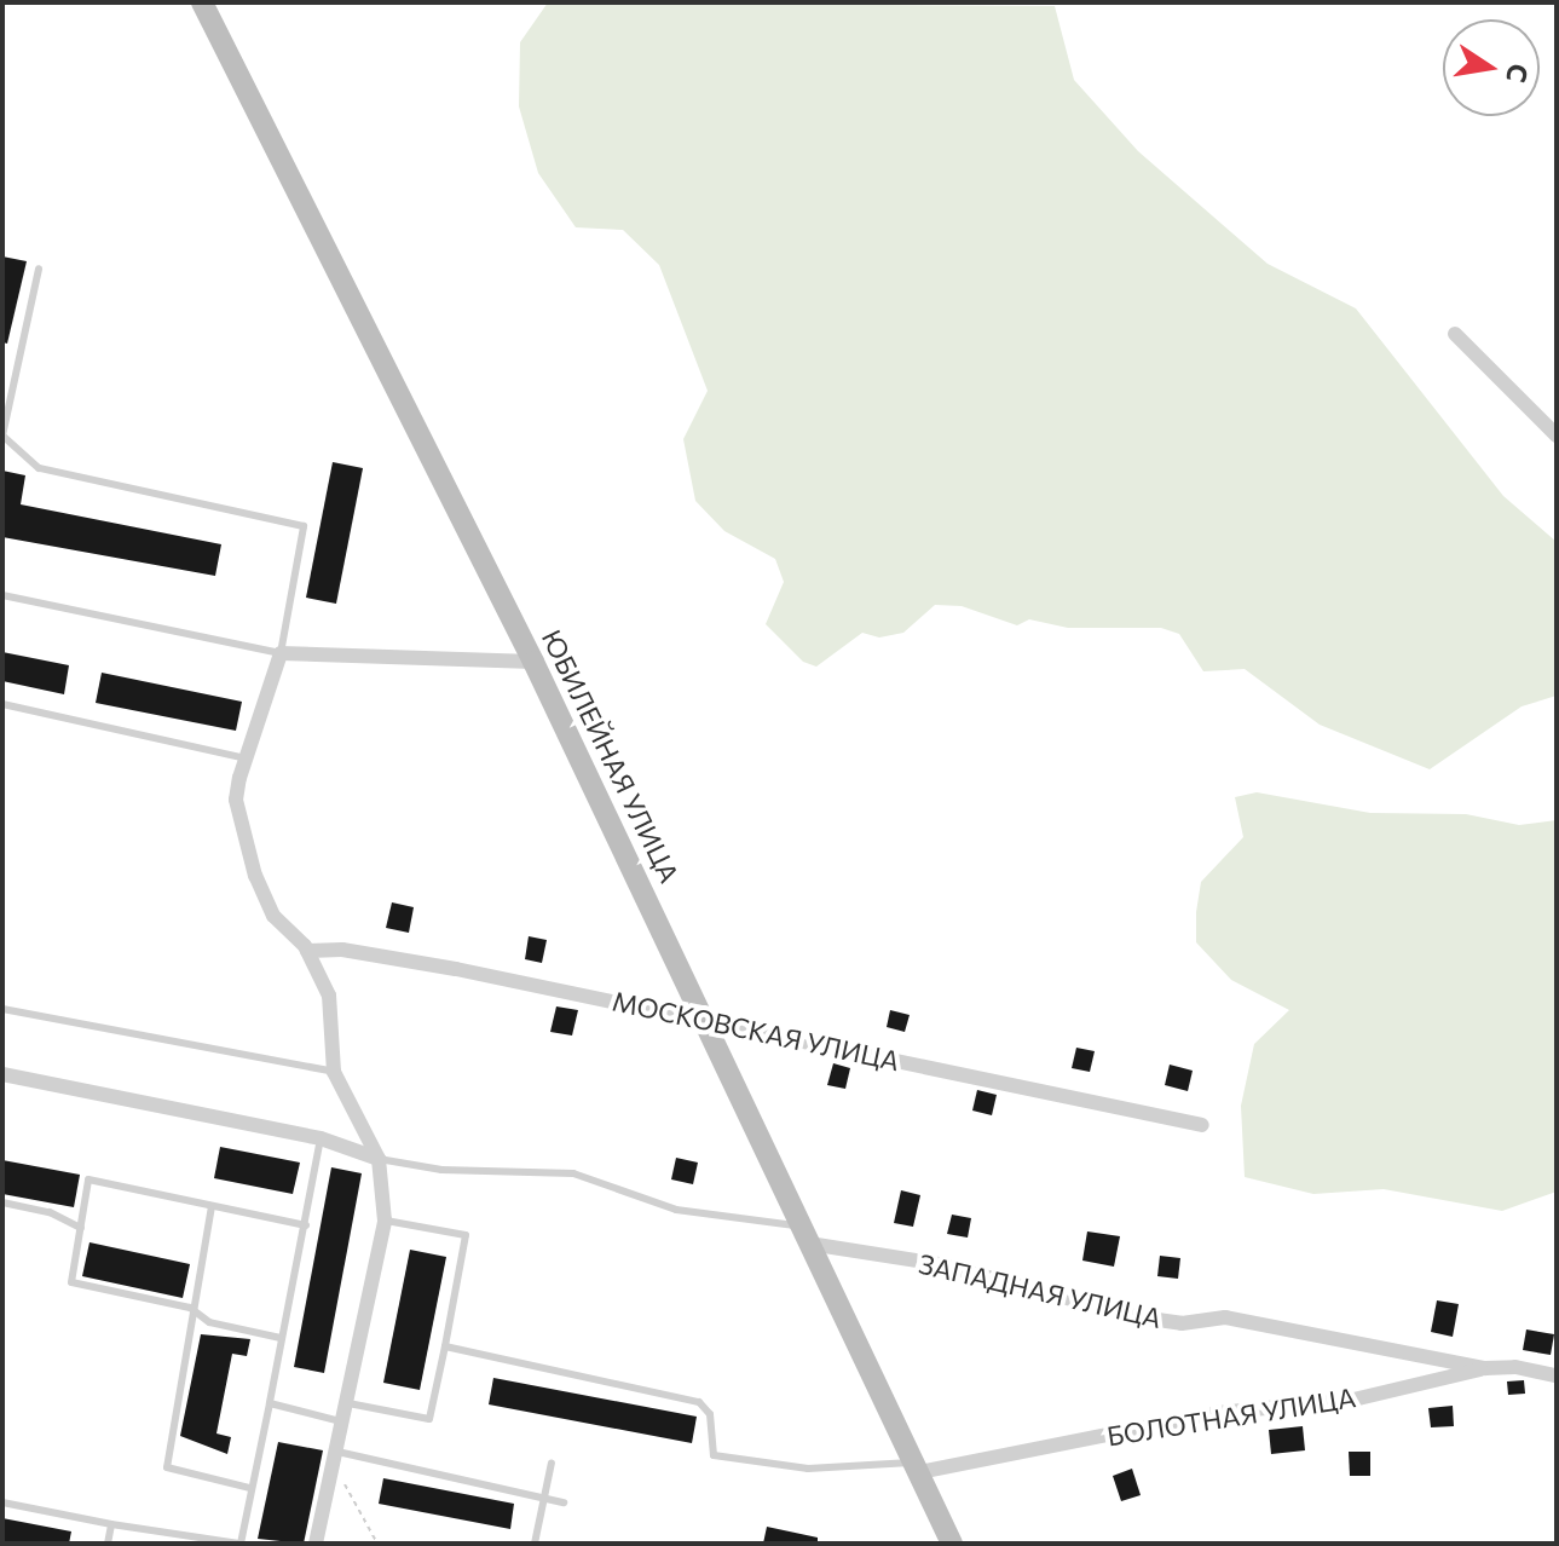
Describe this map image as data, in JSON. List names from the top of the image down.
{
  "streets": {
    "main road": ["ЮБИЛЕЙНАЯ УЛИЦА"],
    "street": ["МОСКОВСКАЯ УЛИЦА", "ЗАПАДНАЯ УЛИЦА", "БОЛОТНАЯ УЛИЦА"]
  },
  "crossings": [
    ["ЮБИЛЕЙНАЯ УЛИЦА", "МОСКОВСКАЯ УЛИЦА"],
    ["ЮБИЛЕЙНАЯ УЛИЦА", "ЗАПАДНАЯ УЛИЦА"],
    ["ЮБИЛЕЙНАЯ УЛИЦА", "БОЛОТНАЯ УЛИЦА"],
    ["ЗАПАДНАЯ УЛИЦА", "БОЛОТНАЯ УЛИЦА"]
  ],
  "north": "right"
}
